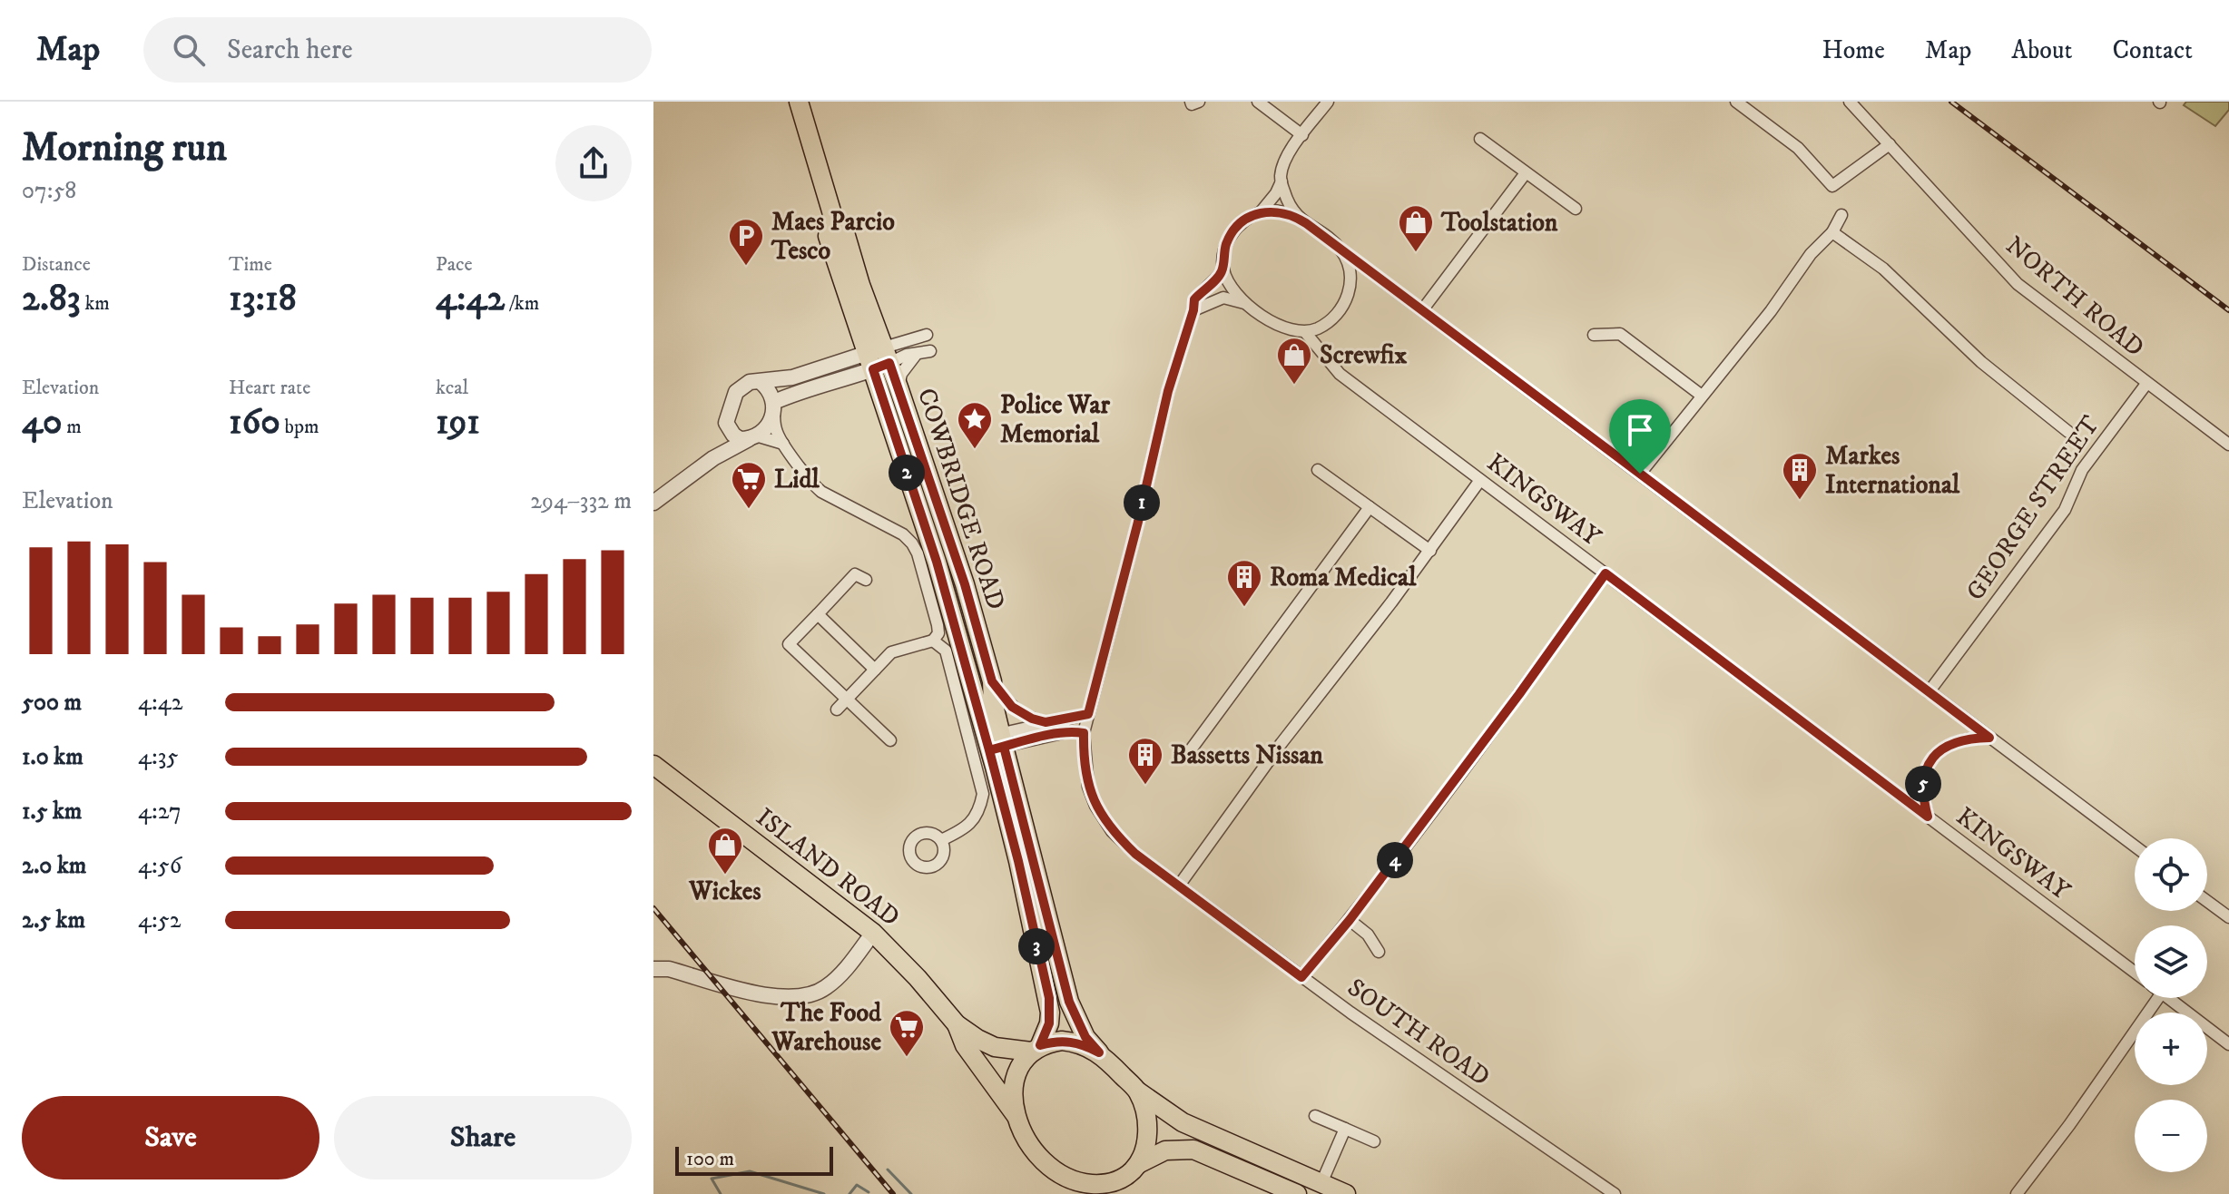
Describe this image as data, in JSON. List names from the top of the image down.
{
  "streets": {
    "main road": ["COWBRIDGE ROAD", "ISLAND ROAD"],
    "street": [
      "NORTH ROAD",
      "KINGSWAY",
      "GEORGE STREET",
      "SOUTH ROAD"
    ]
  },
  "crossings": [
    ["NORTH ROAD", "GEORGE STREET"],
    ["KINGSWAY", "SOUTH ROAD"]
  ],
  "places": {
    "shop": ["Toolstation", "Screwfix", "Wickes"],
    "parking": ["Maes Parcio Tesco"],
    "place": ["Police War Memorial"],
    "building": ["Markes International", "Roma Medical", "Bassetts Nissan"],
    "supermarket": ["Lidl", "The Food Warehouse"]
  },
  "scale_bar": "100 m",
  "page": {
    "header": "Map",
    "search": "Search here",
    "nav": [
      "Home",
      "Map",
      "About",
      "Contact"
    ],
    "heading": ["Morning run", "07:58"],
    "stats": [
      ["Distance", "2.83 km"],
      ["Time", "13:18"],
      ["Pace", "4:42 /km"],
      ["Elevation", "40 m"],
      ["Heart rate", "160 bpm"],
      ["kcal", "191"]
    ],
    "pins": [
      "2",
      "1",
      "5",
      "4",
      "3"
    ],
    "chart": ["Elevation", "294–332 m"],
    "list": [
      {
        "name": "500 m",
        "note": "4:42"
      },
      {
        "name": "1.0 km",
        "note": "4:35"
      },
      {
        "name": "1.5 km",
        "note": "4:27"
      },
      {
        "name": "2.0 km",
        "note": "4:56"
      },
      {
        "name": "2.5 km",
        "note": "4:52"
      }
    ],
    "map_buttons": ["+", "−"],
    "buttons": ["Save", "Share"],
    "scale": "100 m"
  }
}
